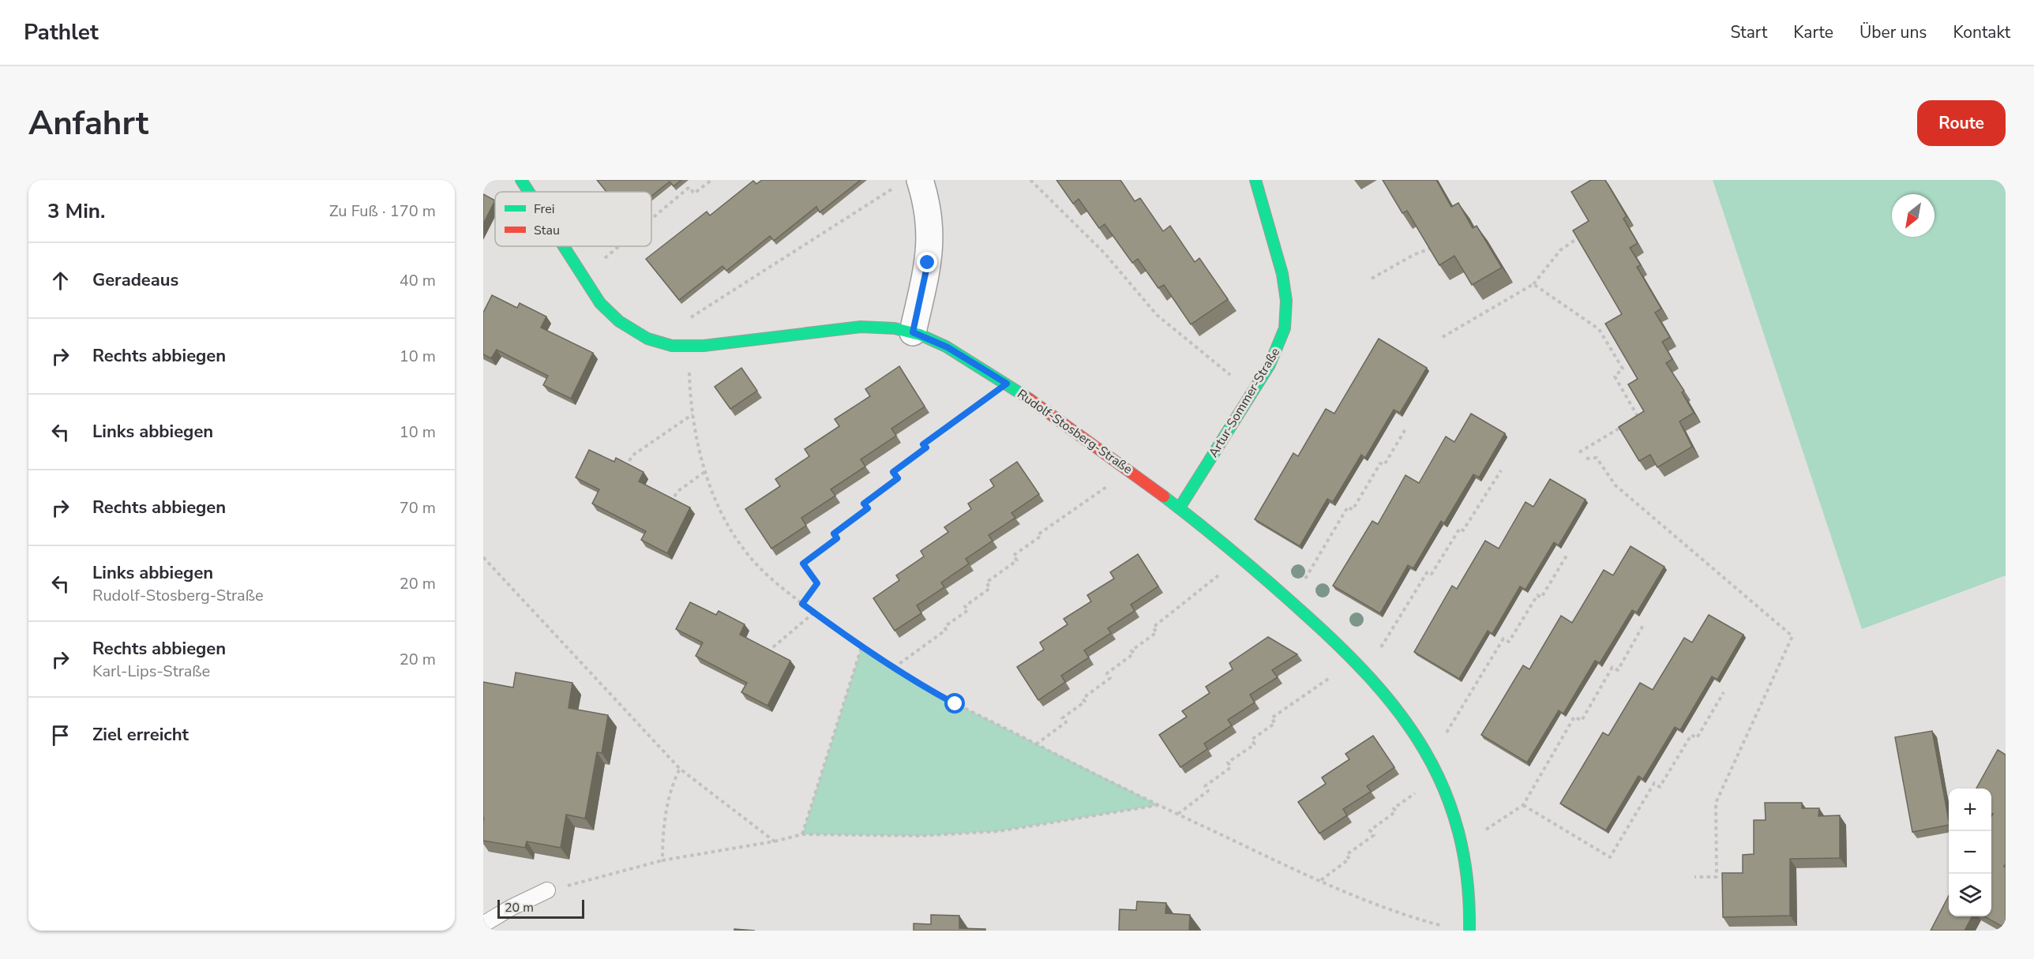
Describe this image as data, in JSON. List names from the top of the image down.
{
  "streets": {
    "street": ["Artur-Sommer-Straße", "Rudolf-Stosberg-Straße"]
  },
  "crossings": [
    ["Artur-Sommer-Straße", "Rudolf-Stosberg-Straße"]
  ],
  "legend": ["Frei", "Stau"],
  "scale_bar": "20 m",
  "north": "bottom left",
  "page": {
    "header": "Pathlet",
    "nav": [
      "Start",
      "Karte",
      "Über uns",
      "Kontakt"
    ],
    "buttons": "Route",
    "title": "Anfahrt",
    "heading": ["3 Min.", "Zu Fuß · 170 m"],
    "list": [
      ["Geradeaus", "40 m"],
      ["Rechts abbiegen", "10 m"],
      ["Links abbiegen", "10 m"],
      ["Rechts abbiegen", "70 m"],
      ["Links abbiegen", "Rudolf-Stosberg-Straße", "20 m"],
      ["Rechts abbiegen", "Karl-Lips-Straße", "20 m"],
      "Ziel erreicht"
    ],
    "map_buttons": ["+", "−"],
    "scale": "20 m"
  }
}
